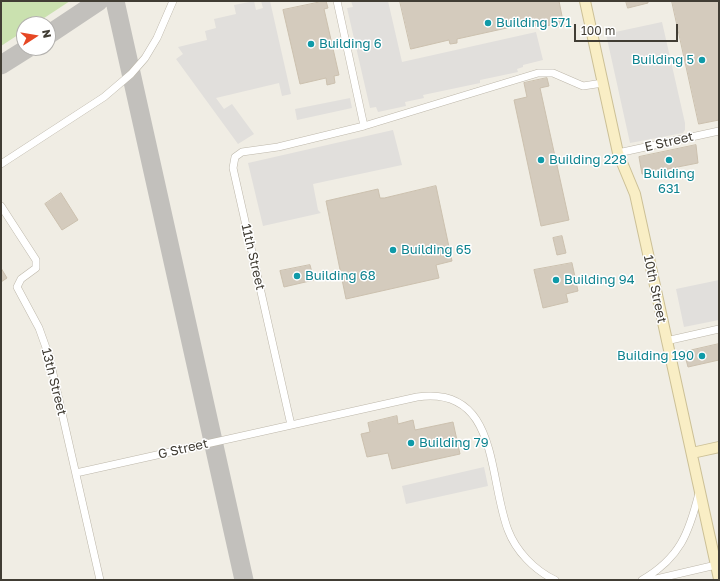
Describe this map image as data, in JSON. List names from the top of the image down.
{
  "streets": {
    "street": [
      "E Street",
      "11th Street",
      "10th Street",
      "13th Street",
      "G Street"
    ]
  },
  "crossings": [
    ["E Street", "10th Street"],
    ["11th Street", "10th Street"],
    ["11th Street", "G Street"],
    ["13th Street", "G Street"]
  ],
  "places": [
    "Building 571",
    "Building 6",
    "Building 5",
    "Building 228",
    "Building 631",
    "Building 65",
    "Building 68",
    "Building 94",
    "Building 190",
    "Building 79"
  ],
  "scale_bar": "100 m",
  "north": "right"
}
